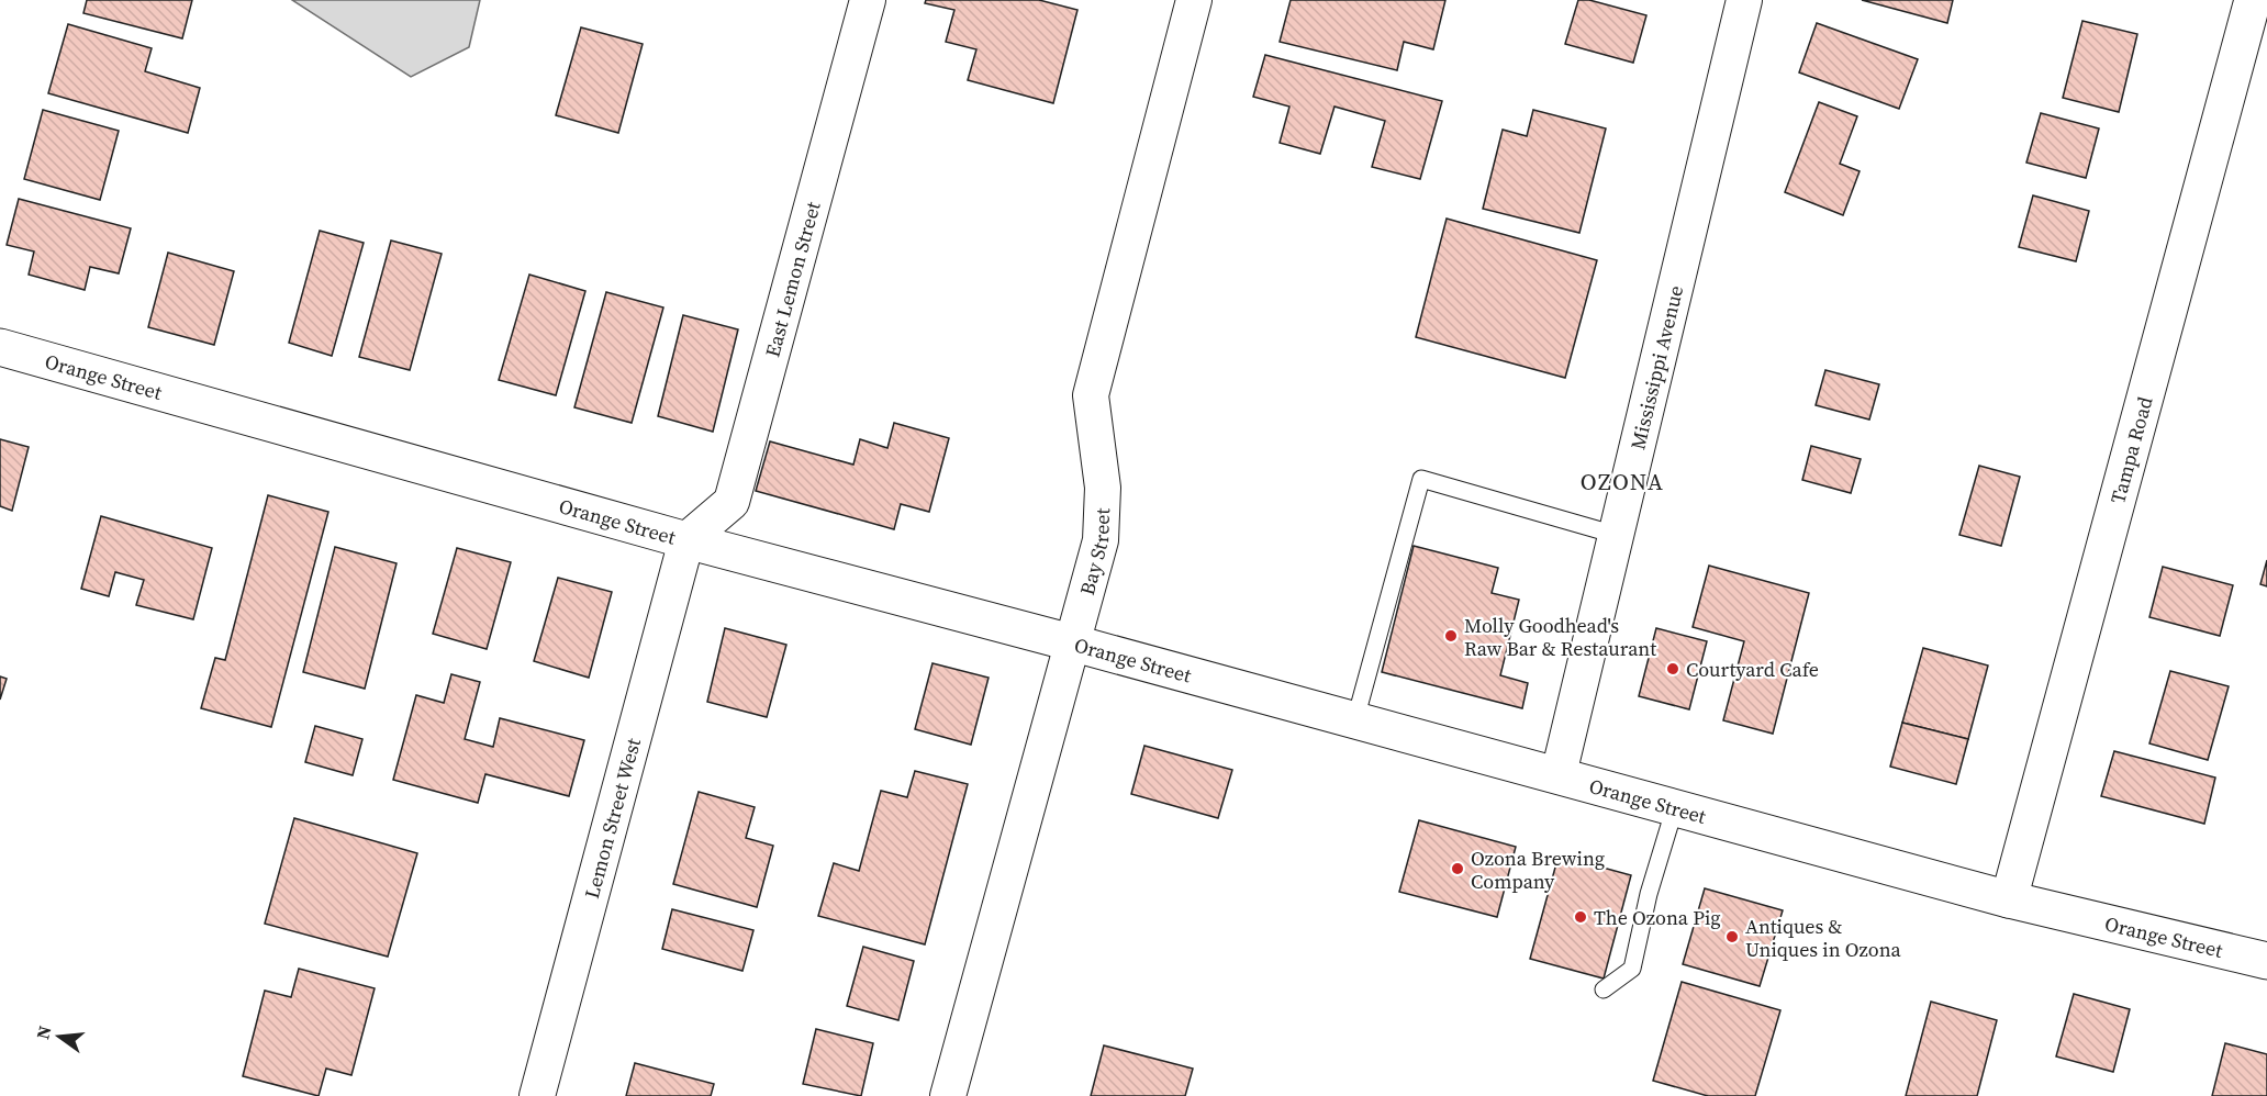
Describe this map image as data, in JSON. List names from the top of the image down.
{
  "streets": {
    "street": [
      "East Lemon Street",
      "Mississippi Avenue",
      "Orange Street",
      "Tampa Road",
      "Bay Street",
      "Lemon Street West"
    ]
  },
  "crossings": [
    ["East Lemon Street", "Orange Street"],
    ["East Lemon Street", "Lemon Street West"],
    ["Mississippi Avenue", "Orange Street"],
    ["Orange Street", "Tampa Road"],
    ["Orange Street", "Bay Street"],
    ["Orange Street", "Lemon Street West"]
  ],
  "districts": ["OZONA"],
  "places": [
    "Molly Goodhead's Raw Bar & Restaurant",
    "Courtyard Cafe",
    "Ozona Brewing Company",
    "The Ozona Pig",
    "Antiques & Uniques in Ozona"
  ],
  "north": "left"
}
